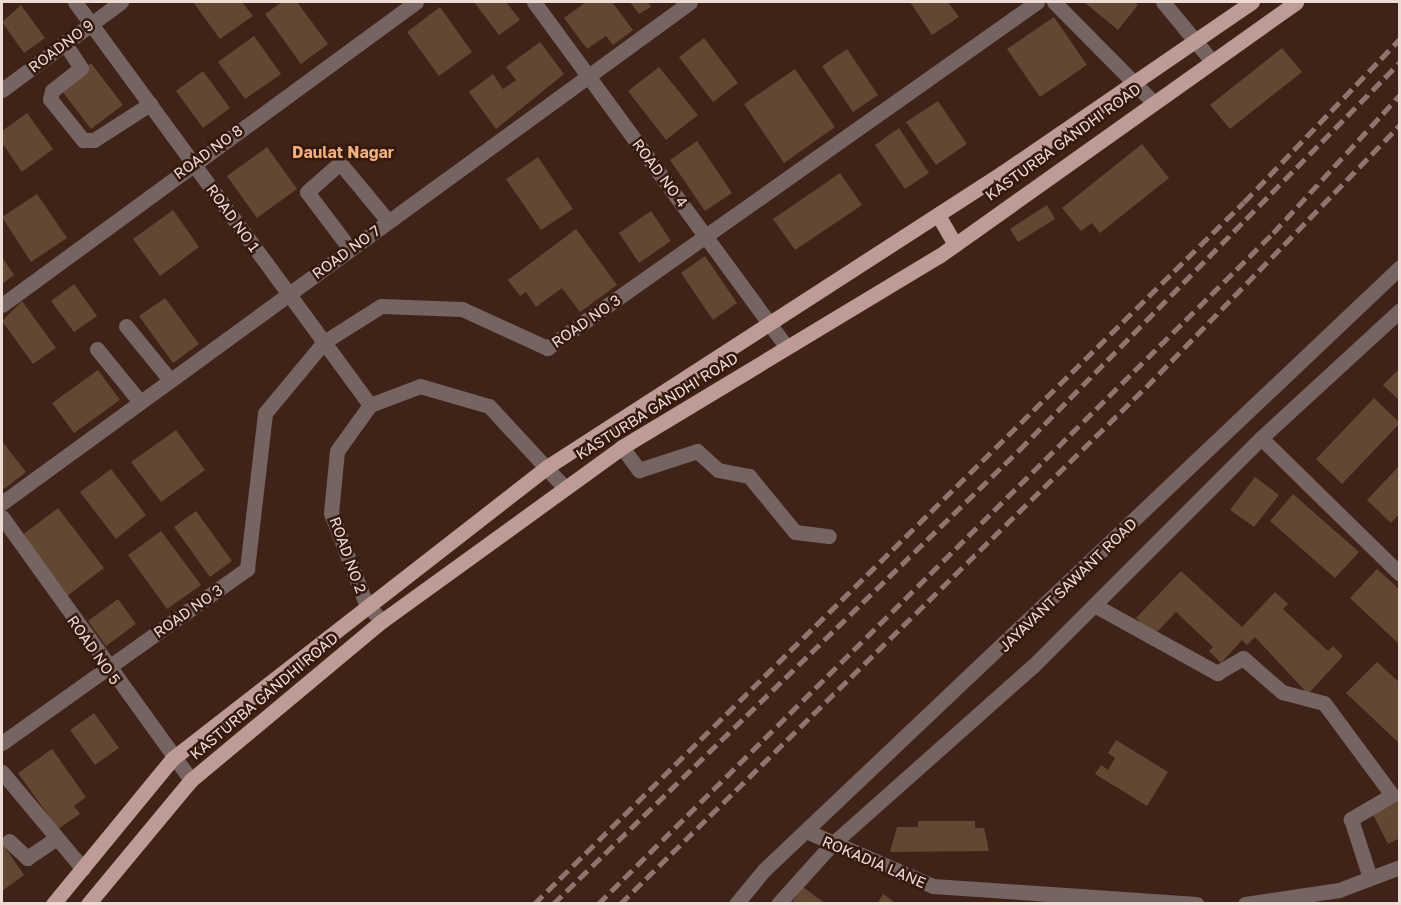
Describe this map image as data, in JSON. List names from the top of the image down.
{
  "streets": {
    "main road": ["KASTURBA GANDHI ROAD"],
    "street": [
      "ROADNO 9",
      "ROAD NO 8",
      "ROAD NO 4",
      "ROAD NO 1",
      "ROAD NO 7",
      "ROAD NO 3",
      "ROAD NO 2",
      "JAYAVANT SAWANT ROAD",
      "ROAD NO 5",
      "ROKADIA LANE"
    ]
  },
  "crossings": [
    ["ROADNO 9", "ROAD NO 1"],
    ["KASTURBA GANDHI ROAD", "ROAD NO 4"],
    ["KASTURBA GANDHI ROAD", "ROAD NO 2"],
    ["KASTURBA GANDHI ROAD", "ROAD NO 5"],
    ["ROAD NO 8", "ROAD NO 1"],
    ["ROAD NO 4", "ROAD NO 7"],
    ["ROAD NO 4", "ROAD NO 3"],
    ["ROAD NO 1", "ROAD NO 7"],
    ["ROAD NO 1", "ROAD NO 3"],
    ["ROAD NO 1", "ROAD NO 2"],
    ["ROAD NO 3", "ROAD NO 5"],
    ["JAYAVANT SAWANT ROAD", "ROKADIA LANE"]
  ],
  "districts": ["Daulat Nagar"]
}
